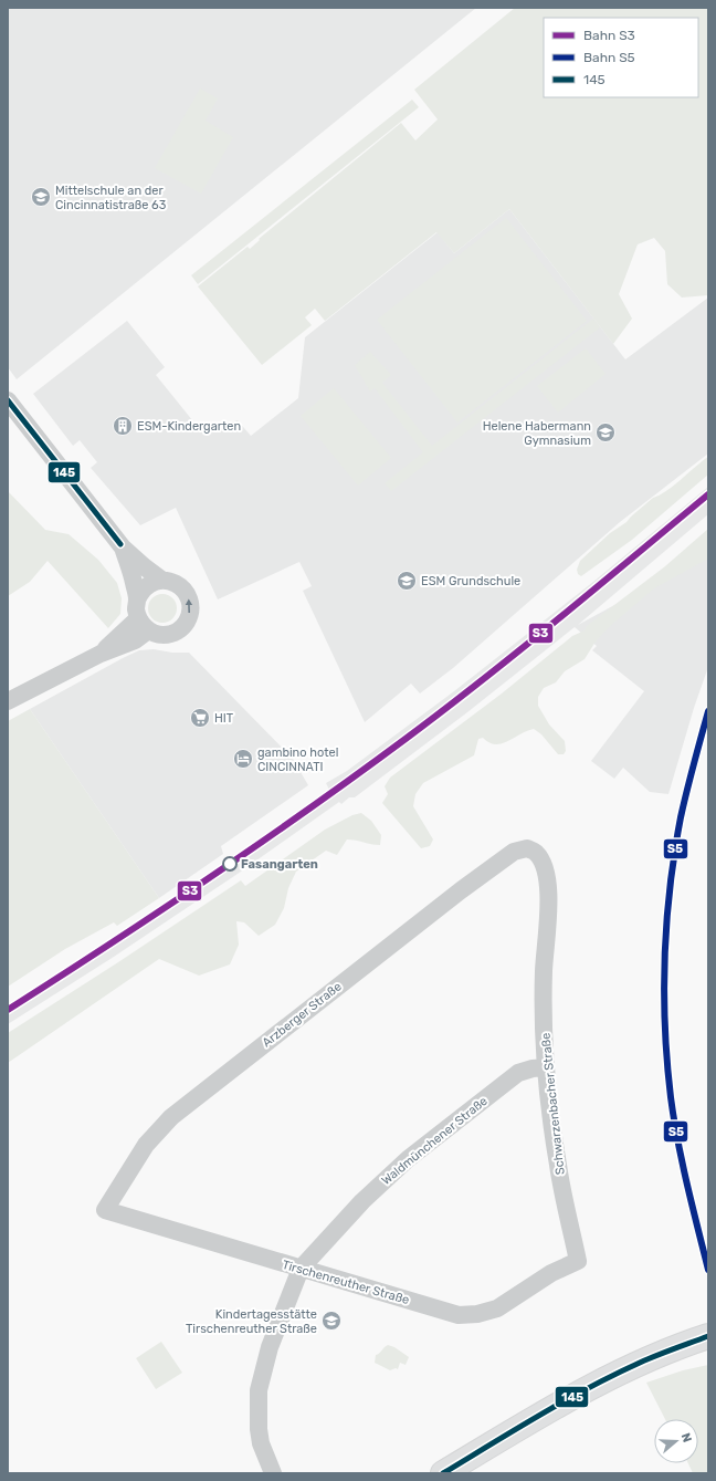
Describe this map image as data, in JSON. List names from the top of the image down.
{
  "streets": {
    "street": [
      "Arzberger Straße",
      "Schwarzenbacher Straße",
      "Waldmünchener Straße",
      "Tirschenreuther Straße"
    ]
  },
  "crossings": [
    ["Arzberger Straße", "Schwarzenbacher Straße"],
    ["Arzberger Straße", "Tirschenreuther Straße"],
    ["Schwarzenbacher Straße", "Waldmünchener Straße"],
    ["Schwarzenbacher Straße", "Tirschenreuther Straße"],
    ["Waldmünchener Straße", "Tirschenreuther Straße"]
  ],
  "places": {
    "school or university": [
      "Mittelschule an der Cincinnatistraße 63",
      "Helene Habermann Gymnasium",
      "ESM Grundschule",
      "Kindertagesstätte Tirschenreuther Straße"
    ],
    "building": ["ESM-Kindergarten"],
    "supermarket": ["HIT"],
    "hotel": ["gambino hotel CINCINNATI"],
    "other": ["Fasangarten"]
  },
  "lines": ["transit line 145", "rail line S3", "rail line S5"],
  "legend": ["Bahn S3", "Bahn S5", "145"],
  "north": "right"
}
